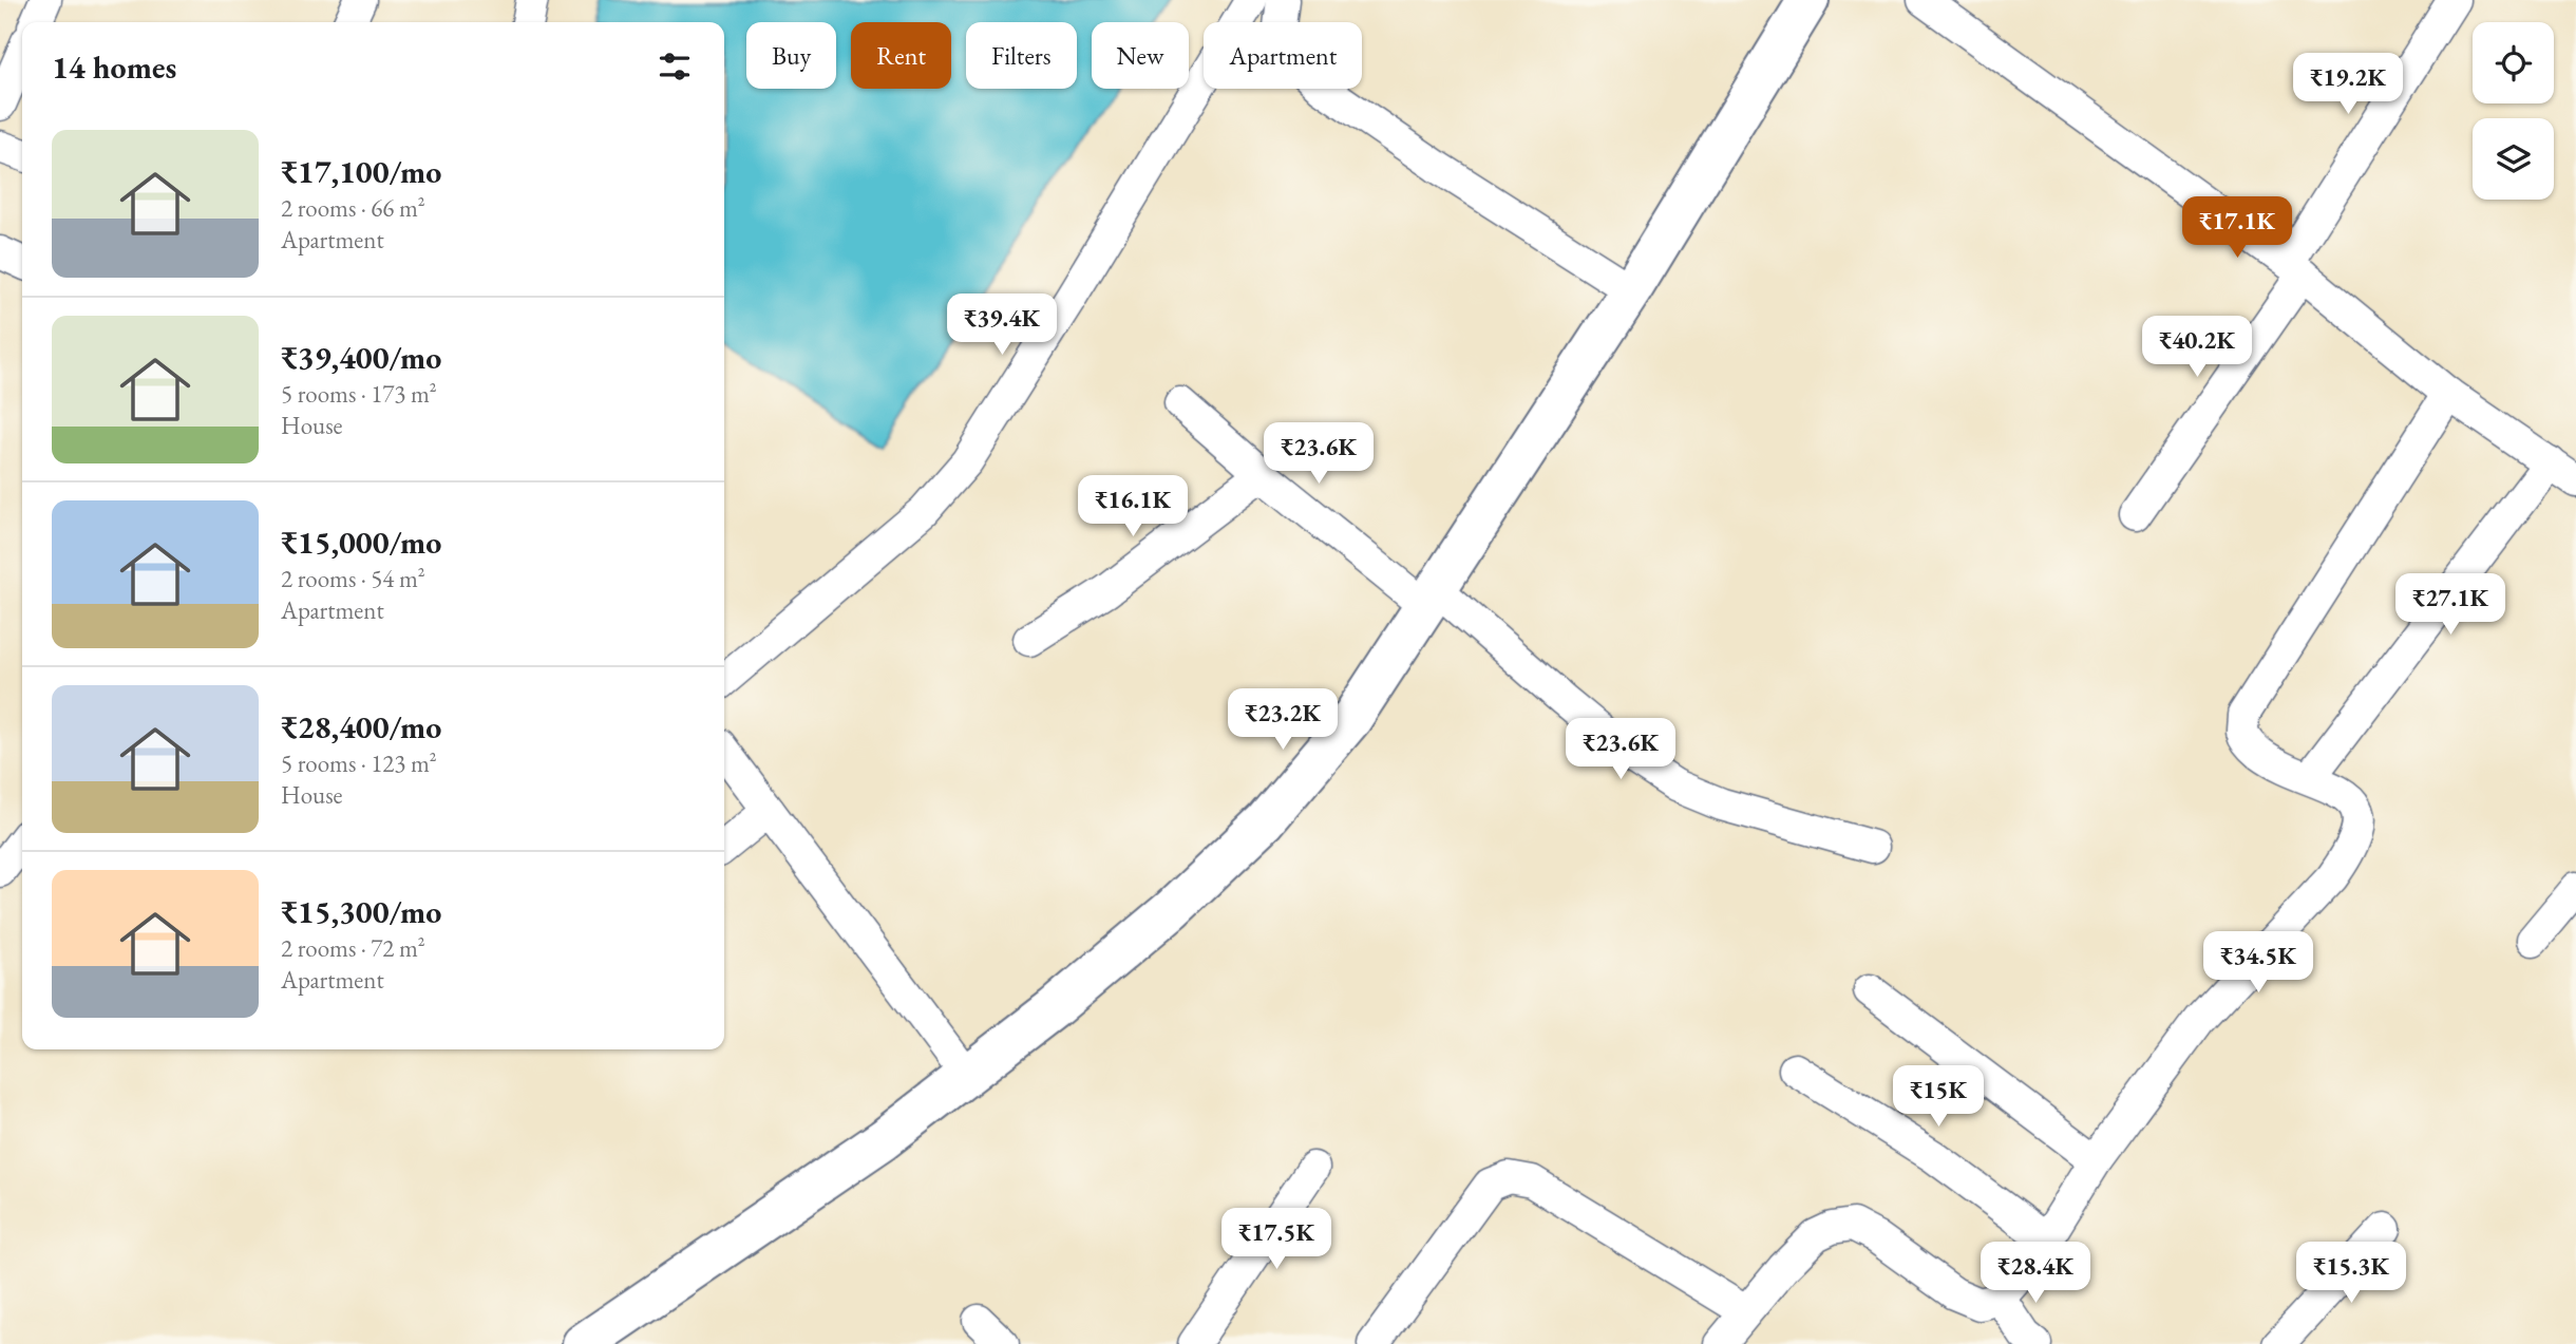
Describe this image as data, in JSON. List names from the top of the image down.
{
  "page": {
    "chip": [
      "Buy",
      "Rent",
      "Filters",
      "New",
      "Apartment"
    ],
    "heading": "14 homes",
    "price": [
      "₹19.2K",
      "₹17.1K",
      "₹39.4K",
      "₹40.2K",
      "₹23.6K",
      "₹16.1K",
      "₹27.1K",
      "₹23.2K",
      "₹23.6K",
      "₹34.5K",
      "₹15K",
      "₹17.5K",
      "₹28.4K",
      "₹15.3K"
    ],
    "list": [
      {
        "name": "₹17,100/mo",
        "note": "2 rooms · 66 m² · Apartment"
      },
      {
        "name": "₹39,400/mo",
        "note": "5 rooms · 173 m² · House"
      },
      {
        "name": "₹15,000/mo",
        "note": "2 rooms · 54 m² · Apartment"
      },
      {
        "name": "₹28,400/mo",
        "note": "5 rooms · 123 m² · House"
      },
      {
        "name": "₹15,300/mo",
        "note": "2 rooms · 72 m² · Apartment"
      }
    ]
  }
}
